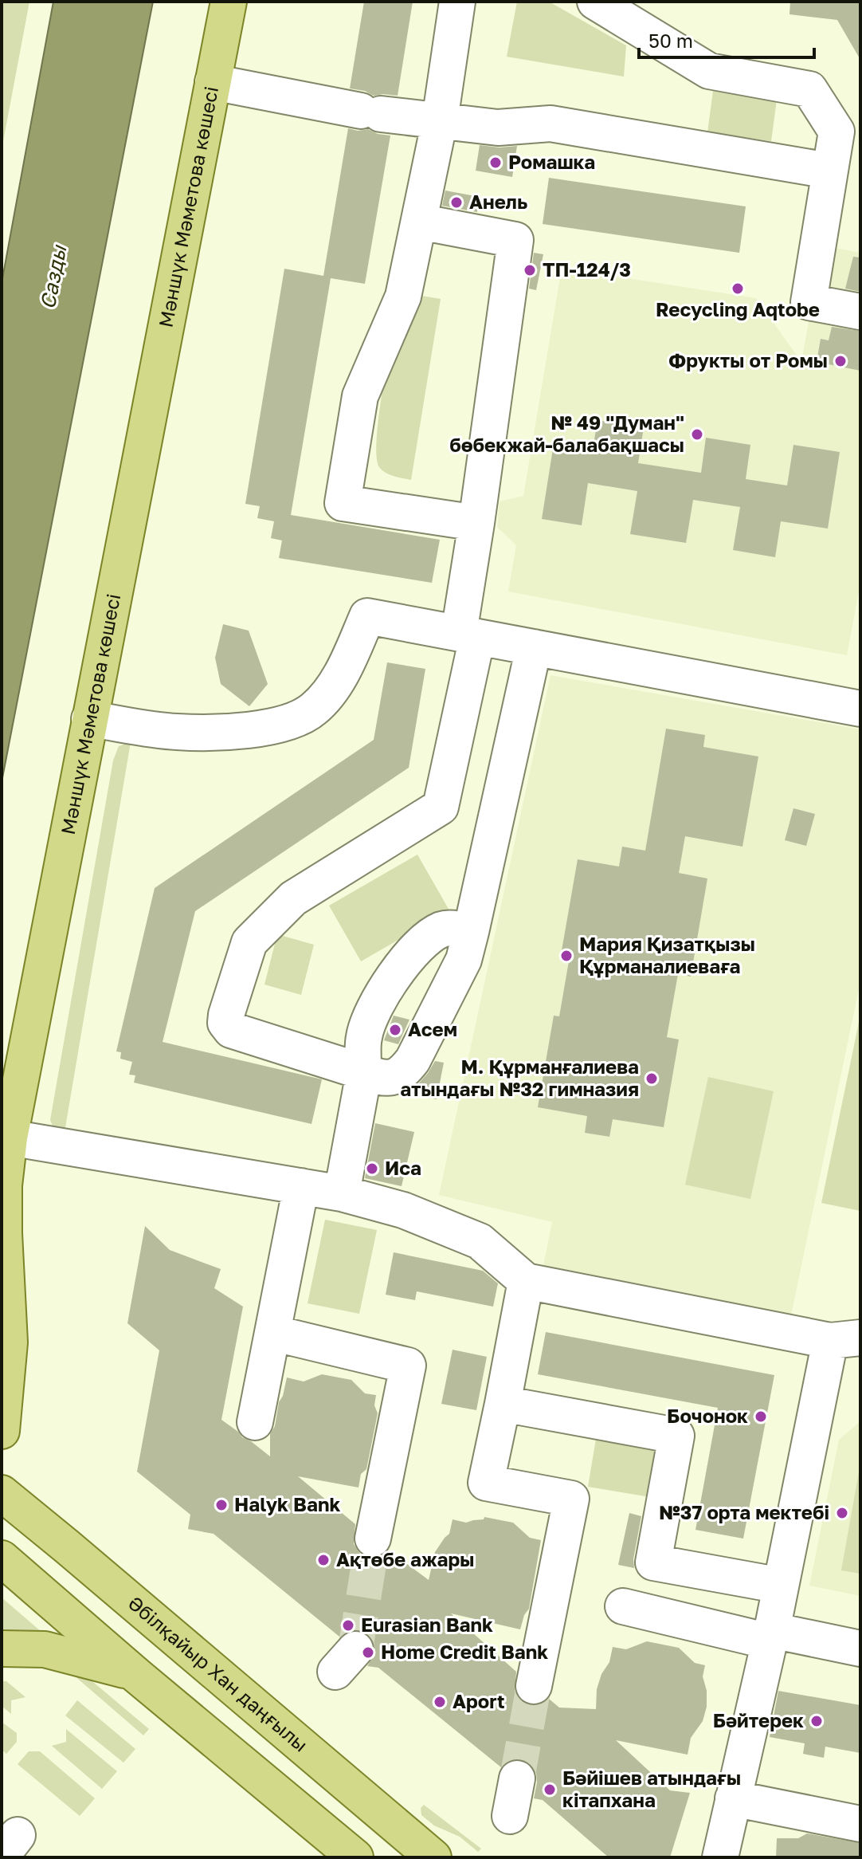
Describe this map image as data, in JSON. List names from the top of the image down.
{
  "streets": {
    "main road": ["Мәншүк Мәметова көшесі", "Әбілқайыр Хан даңғылы"]
  },
  "water": ["Сазды"],
  "places": [
    "Ромашка",
    "Анель",
    "ТП-124/3",
    "Recycling Aqtobe",
    "Фрукты от Ромы",
    "№ 49 \"Думан\" бөбекжай-балабақшасы",
    "Мария Қизатқызы Құрманалиеваға",
    "Асем",
    "М. Құрманғалиева атындағы №32 гимназия",
    "Иса",
    "Бочонок",
    "Halyk Bank",
    "№37 орта мектебі",
    "Ақтөбе ажары",
    "Eurasian Bank",
    "Home Credit Bank",
    "Aport",
    "Бәйтерек",
    "Бәйішев атындағы кітапхана"
  ],
  "scale_bar": "50 m"
}
